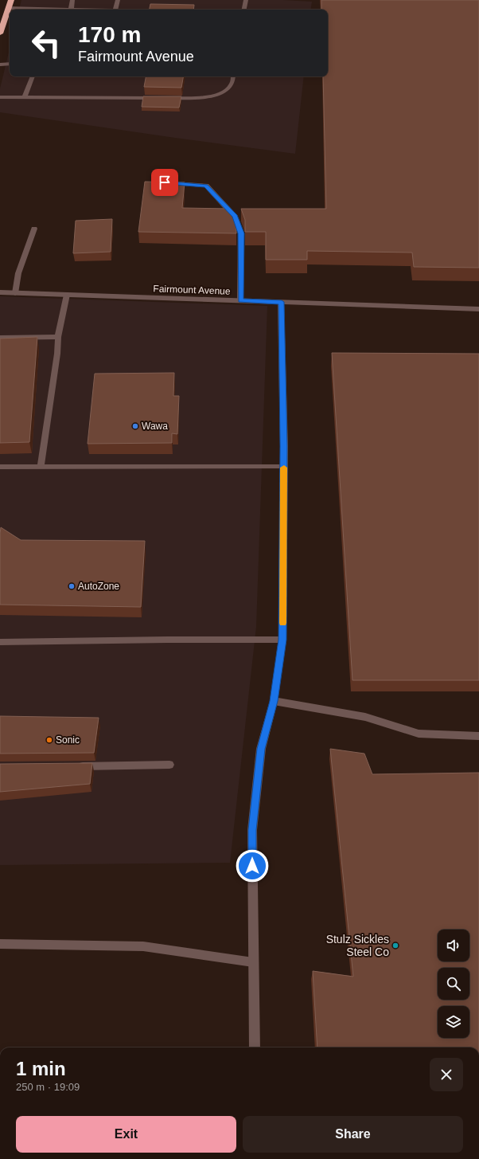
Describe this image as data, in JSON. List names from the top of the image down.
{
  "streets": {
    "street": ["Fairmount Avenue"]
  },
  "places": [
    "Wawa",
    "AutoZone",
    "Sonic",
    "Stulz Sickles Steel Co"
  ],
  "page": {
    "turn": ["170 m", "Fairmount Avenue"],
    "heading": ["1 min", "250 m · 19:09"],
    "buttons": ["Exit", "Share"]
  }
}
